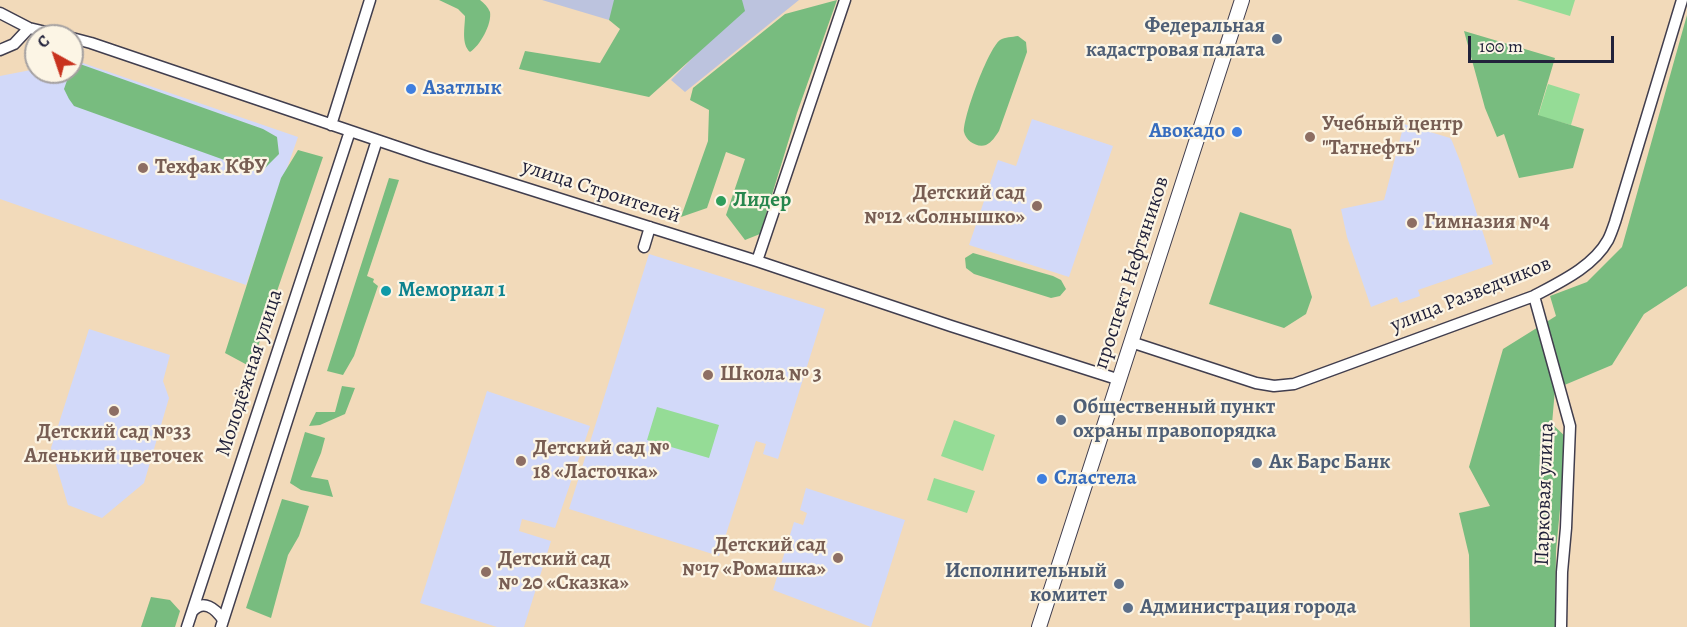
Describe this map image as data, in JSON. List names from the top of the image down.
{
  "streets": {
    "main road": ["проспект Нефтяников"],
    "street": [
      "улица Строителей",
      "улица Разведчиков",
      "Молодёжная улица",
      "Парковая улица"
    ]
  },
  "crossings": [
    ["улица Строителей", "проспект Нефтяников"],
    ["улица Строителей", "Молодёжная улица"],
    ["проспект Нефтяников", "улица Разведчиков"],
    ["улица Разведчиков", "Парковая улица"]
  ],
  "places": [
    "Федеральная кадастровая палата",
    "Азатлык",
    "Авокадо",
    "Учебный центр \"Татнефть\"",
    "Техфак КФУ",
    "Лидер",
    "Детский сад №12 «Солнышко»",
    "Гимназия №4",
    "Мемориал 1",
    "Школа № 3",
    "Детский сад №33 Аленький цветочек",
    "Общественный пункт охраны правопорядка",
    "Детский сад № 18 «Ласточка»",
    "Ак Барс Банк",
    "Сластела",
    "Детский сад №17 «Ромашка»",
    "Детский сад № 20 «Сказка»",
    "Исполнительный комитет",
    "Администрация города"
  ],
  "scale_bar": "100 m",
  "north": "top left"
}
